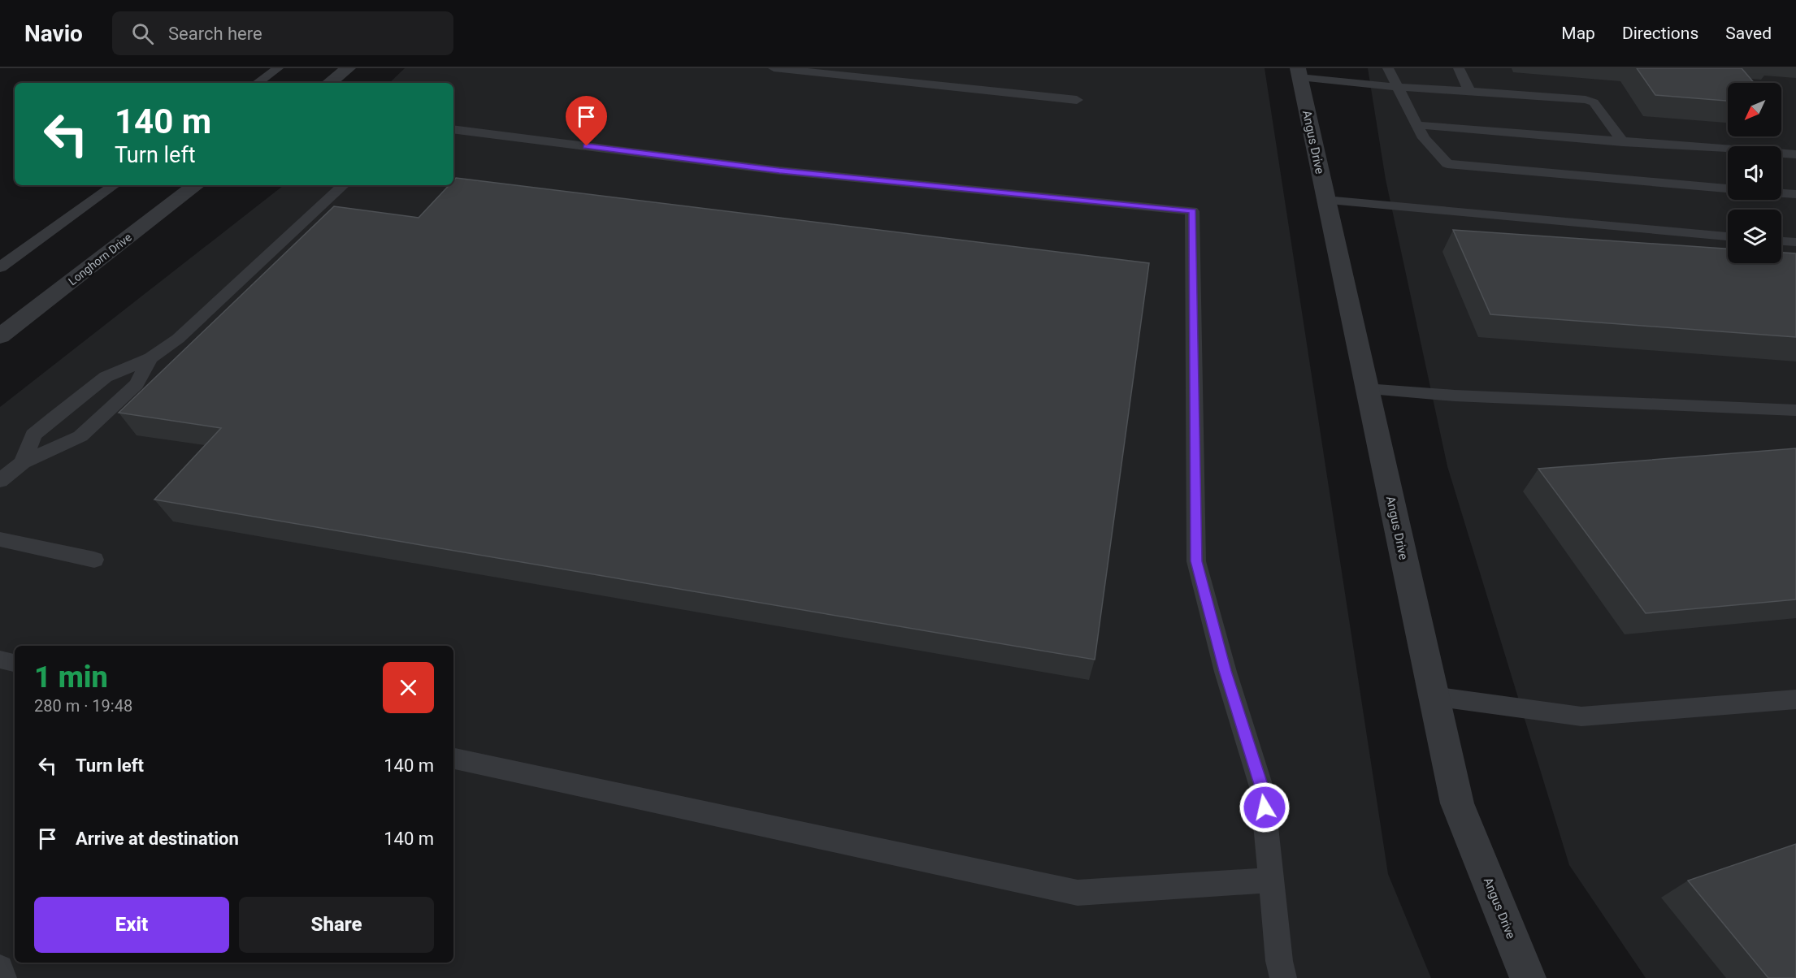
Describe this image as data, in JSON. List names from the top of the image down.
{
  "streets": {
    "street": ["Angus Drive", "Longhorn Drive"]
  },
  "north": "bottom left",
  "page": {
    "header": "Navio",
    "search": "Search here",
    "nav": ["Map", "Directions", "Saved"],
    "turn": ["140 m", "Turn left"],
    "heading": ["1 min", "280 m · 19:48"],
    "list": [
      {
        "name": "Turn left",
        "value": "140 m"
      },
      {
        "name": "Arrive at destination",
        "value": "140 m"
      }
    ],
    "buttons": ["Exit", "Share"]
  }
}
